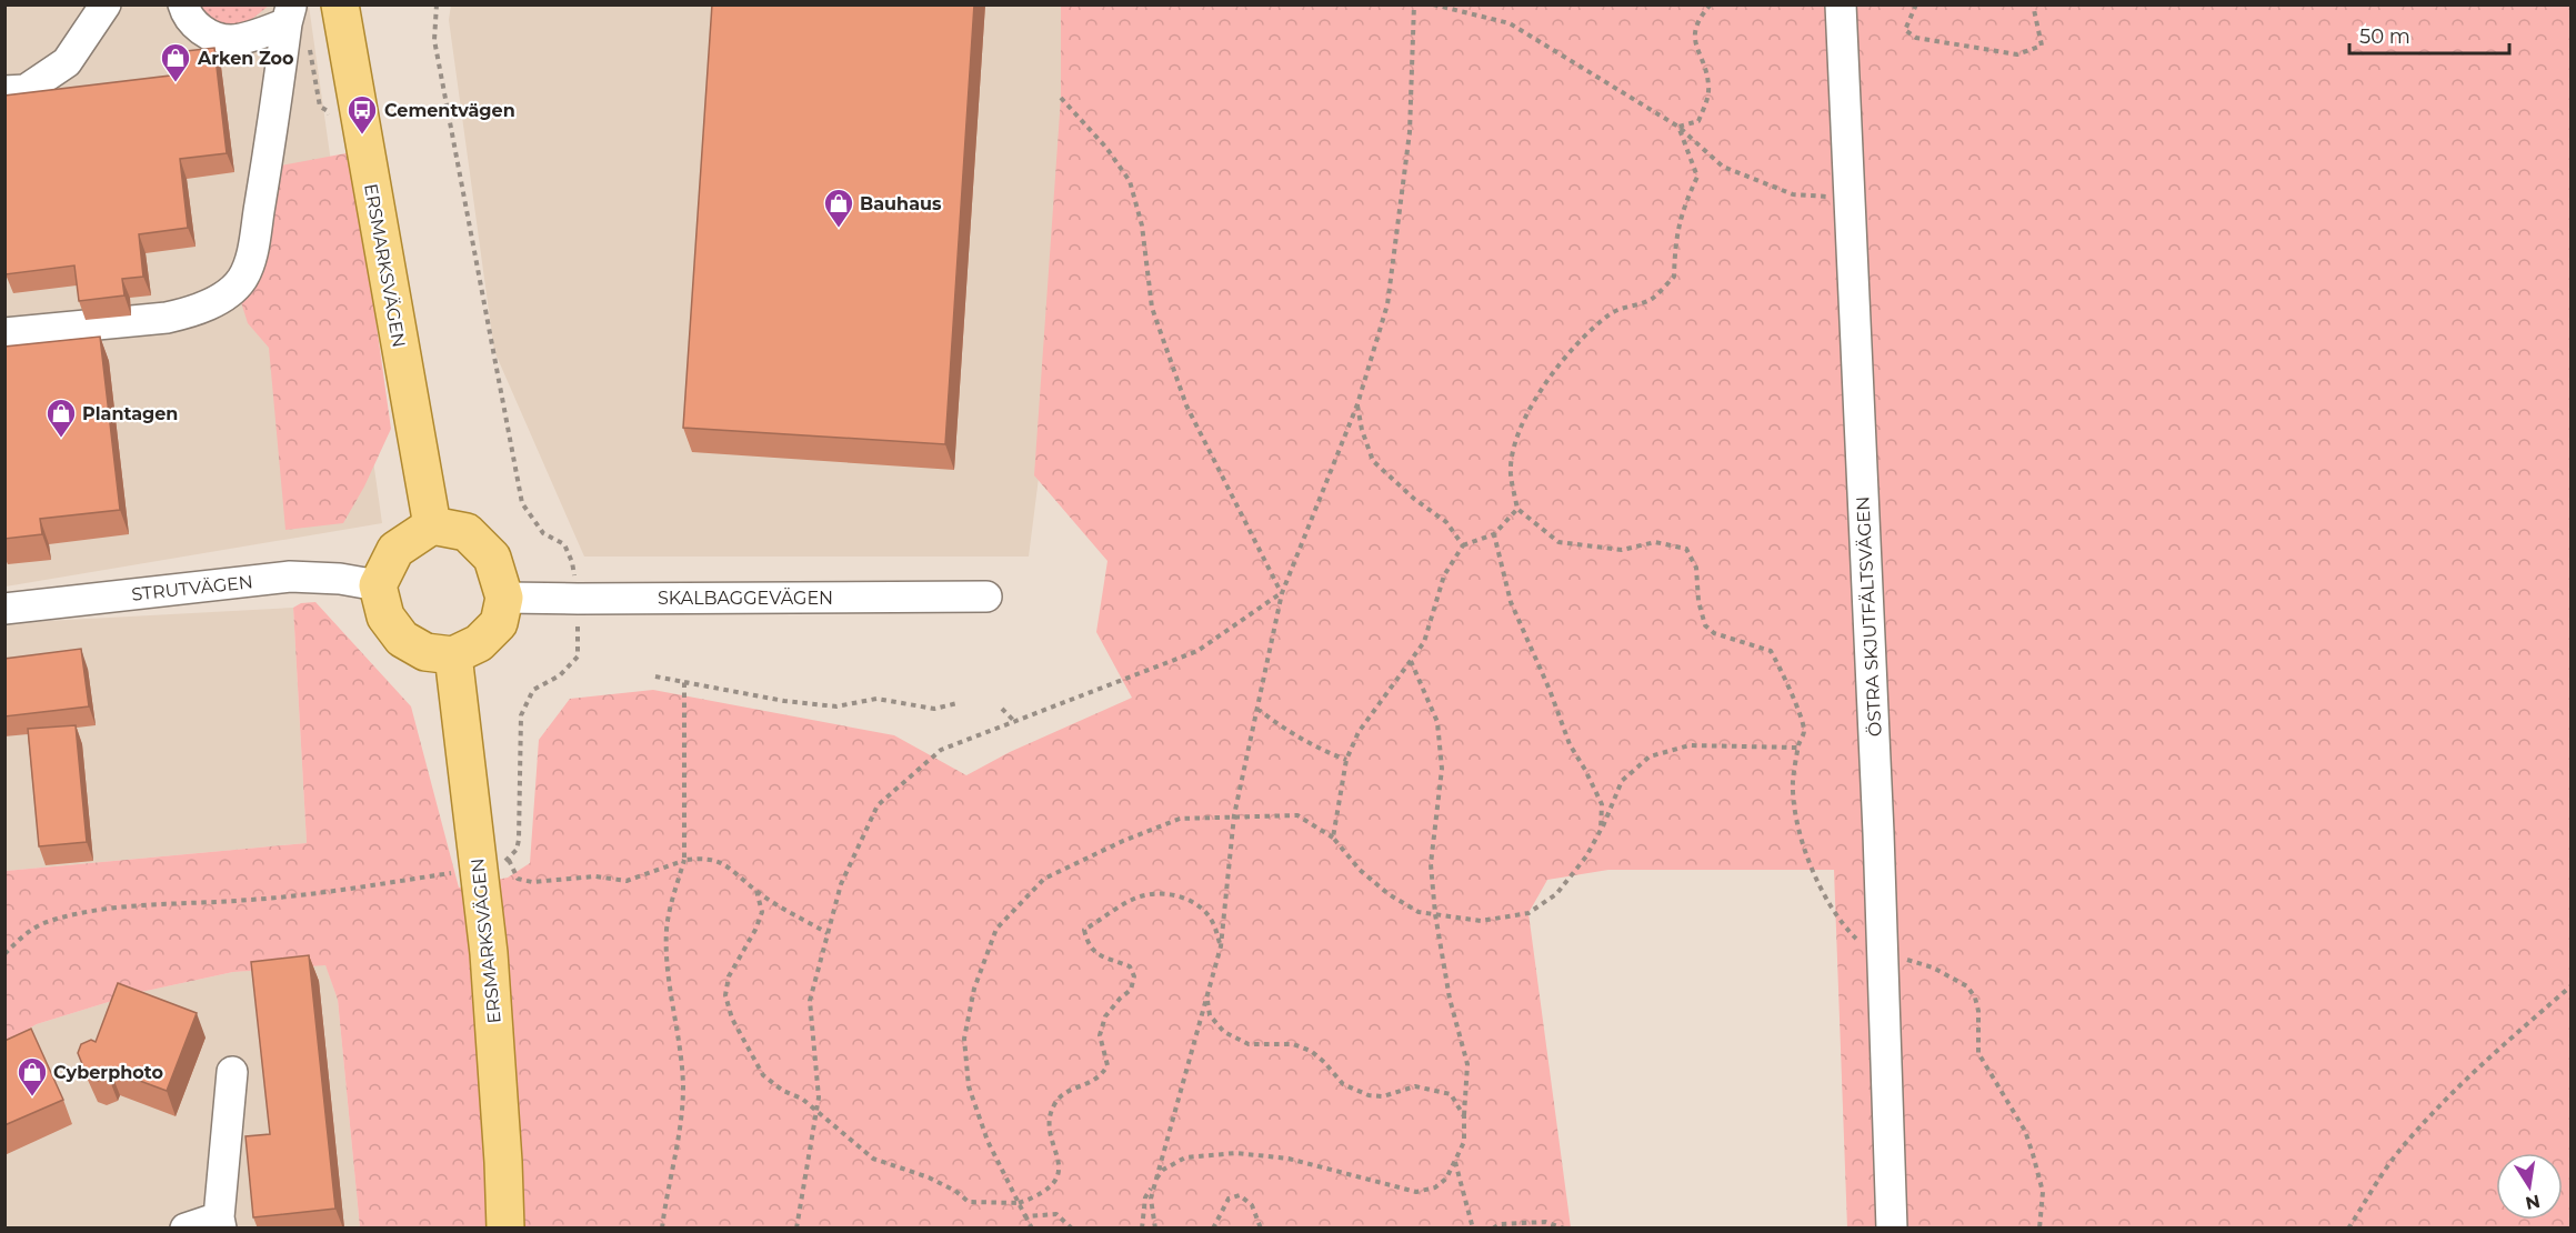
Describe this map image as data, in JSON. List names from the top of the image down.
{
  "streets": {
    "main road": ["ERSMARKSVÄGEN"],
    "street": ["STRUTVÄGEN", "SKALBAGGEVÄGEN", "ÖSTRA SKJUTFÄLTSVÄGEN"]
  },
  "crossings": [
    ["ERSMARKSVÄGEN", "STRUTVÄGEN"],
    ["ERSMARKSVÄGEN", "SKALBAGGEVÄGEN"],
    ["STRUTVÄGEN", "SKALBAGGEVÄGEN"]
  ],
  "places": {
    "shop": [
      "Arken Zoo",
      "Bauhaus",
      "Plantagen",
      "Cyberphoto"
    ],
    "bus stop": ["Cementvägen"]
  },
  "scale_bar": "50 m",
  "north": "bottom"
}
